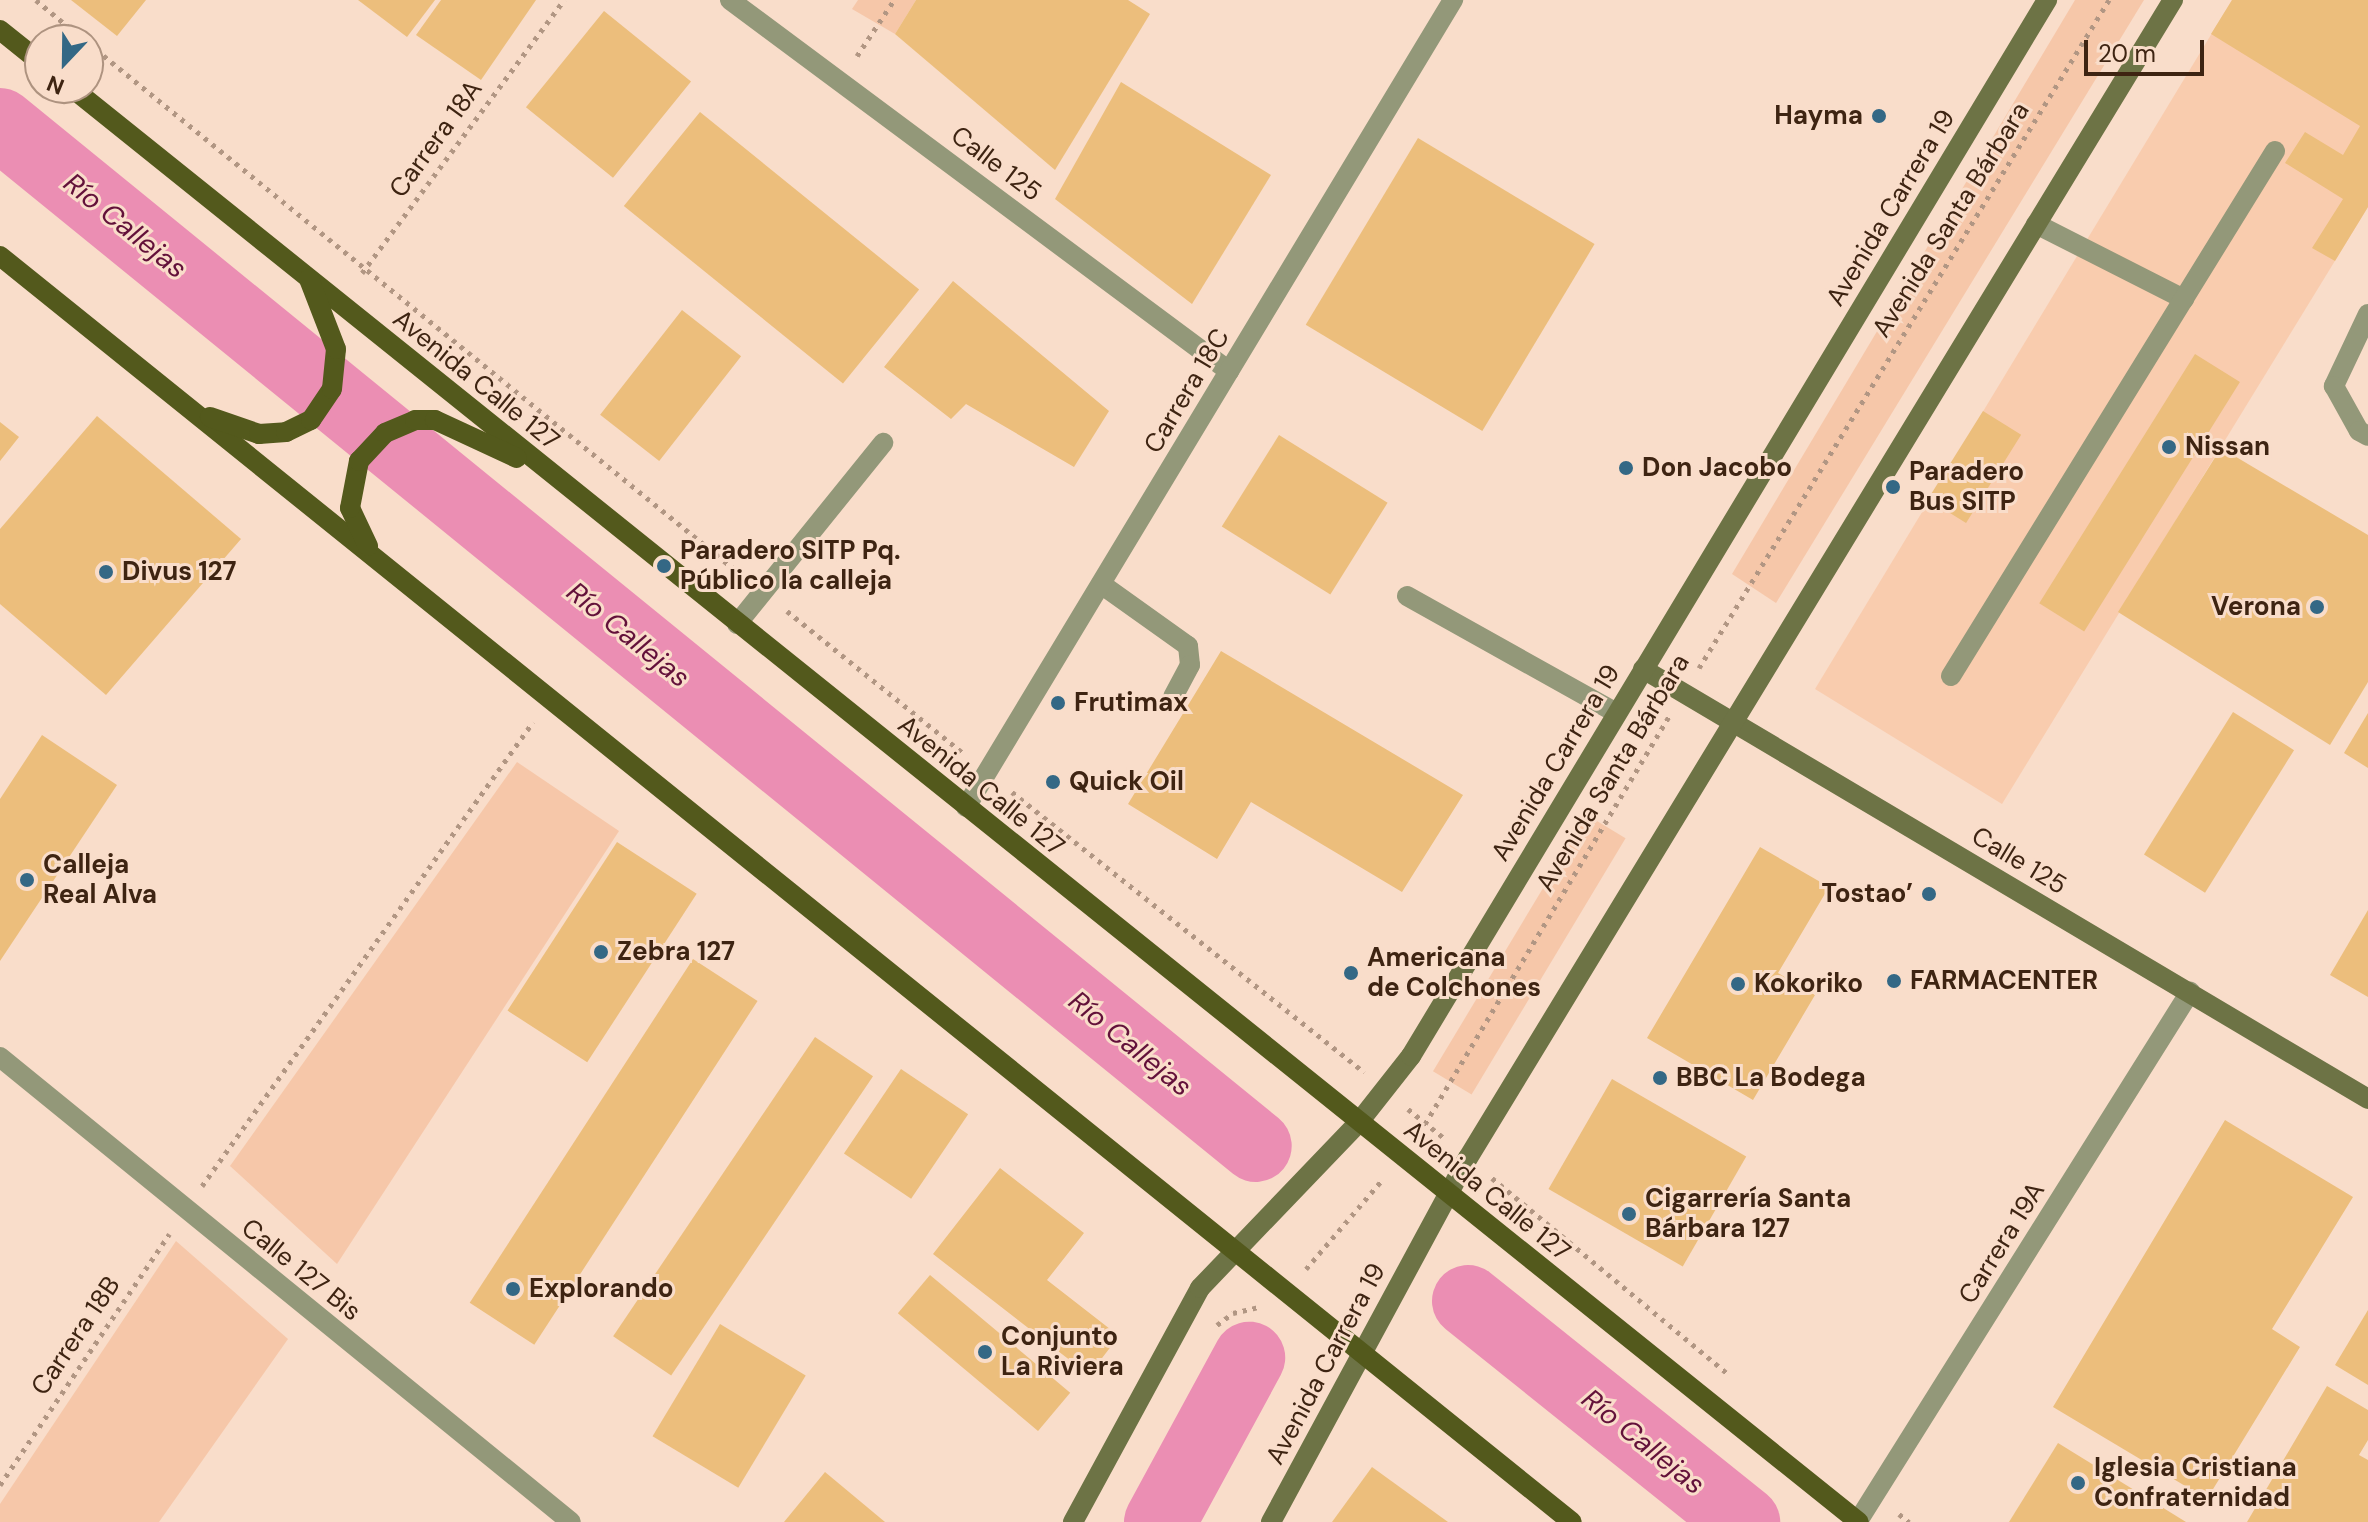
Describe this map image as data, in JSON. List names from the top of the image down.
{
  "streets": {
    "main road": ["Calle 125", "Avenida Carrera 19", "Avenida Calle 127"],
    "street": ["Carrera 18C", "Carrera 19A", "Calle 127 Bis"],
    "path": ["Carrera 18A", "Avenida Santa Bárbara", "Carrera 18B"]
  },
  "crossings": [
    ["Carrera 18A", "Avenida Calle 127"],
    ["Calle 125", "Avenida Carrera 19"],
    ["Calle 125", "Avenida Santa Bárbara"],
    ["Calle 125", "Carrera 18C"],
    ["Calle 125", "Carrera 19A"],
    ["Avenida Carrera 19", "Avenida Calle 127"],
    ["Avenida Santa Bárbara", "Avenida Calle 127"],
    ["Avenida Calle 127", "Carrera 18C"],
    ["Avenida Calle 127", "Carrera 19A"],
    ["Calle 127 Bis", "Carrera 18B"]
  ],
  "water": ["Río Callejas"],
  "places": [
    "Hayma",
    "Nissan",
    "Don Jacobo",
    "Paradero Bus SITP",
    "Paradero SITP Pq. Público la calleja",
    "Divus 127",
    "Verona",
    "Frutimax",
    "Quick Oil",
    "Calleja Real Alva",
    "Tostao’",
    "Zebra 127",
    "Americana de Colchones",
    "FARMACENTER",
    "Kokoriko",
    "BBC La Bodega",
    "Cigarrería Santa Bárbara 127",
    "Explorando",
    "Conjunto La Riviera",
    "Iglesia Cristiana Confraternidad"
  ],
  "scale_bar": "20 m",
  "north": "bottom"
}
